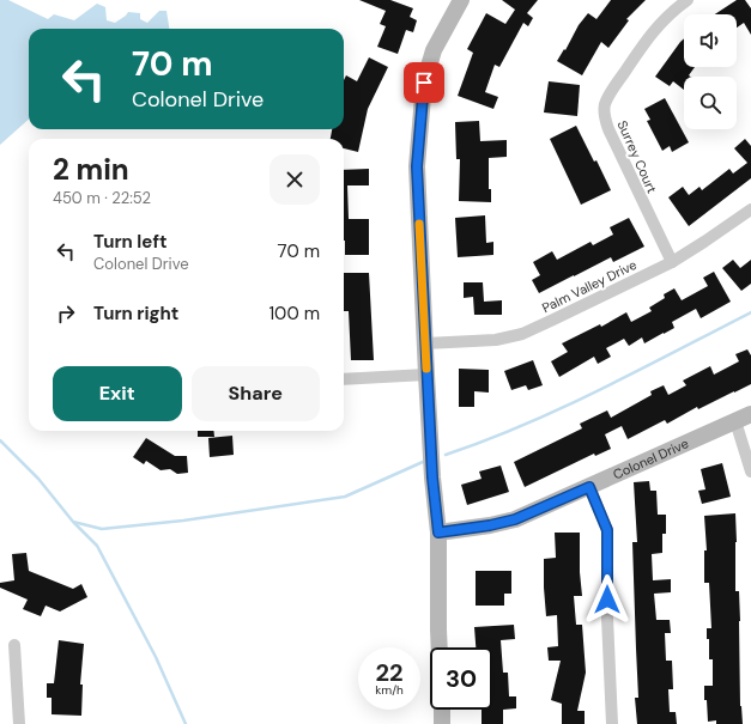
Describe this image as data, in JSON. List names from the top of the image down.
{
  "streets": {
    "street": ["Surrey Court", "Palm Valley Drive", "Colonel Drive"]
  },
  "crossings": [
    ["Surrey Court", "Palm Valley Drive"]
  ],
  "page": {
    "turn": ["70 m", "Colonel Drive"],
    "heading": ["2 min", "450 m · 22:52"],
    "list": [
      {
        "name": "Turn left",
        "note": "Colonel Drive",
        "value": "70 m"
      },
      {
        "name": "Turn right",
        "value": "100 m"
      }
    ],
    "buttons": ["Exit", "Share"],
    "speed": "22 km/h",
    "limit": "30"
  }
}
